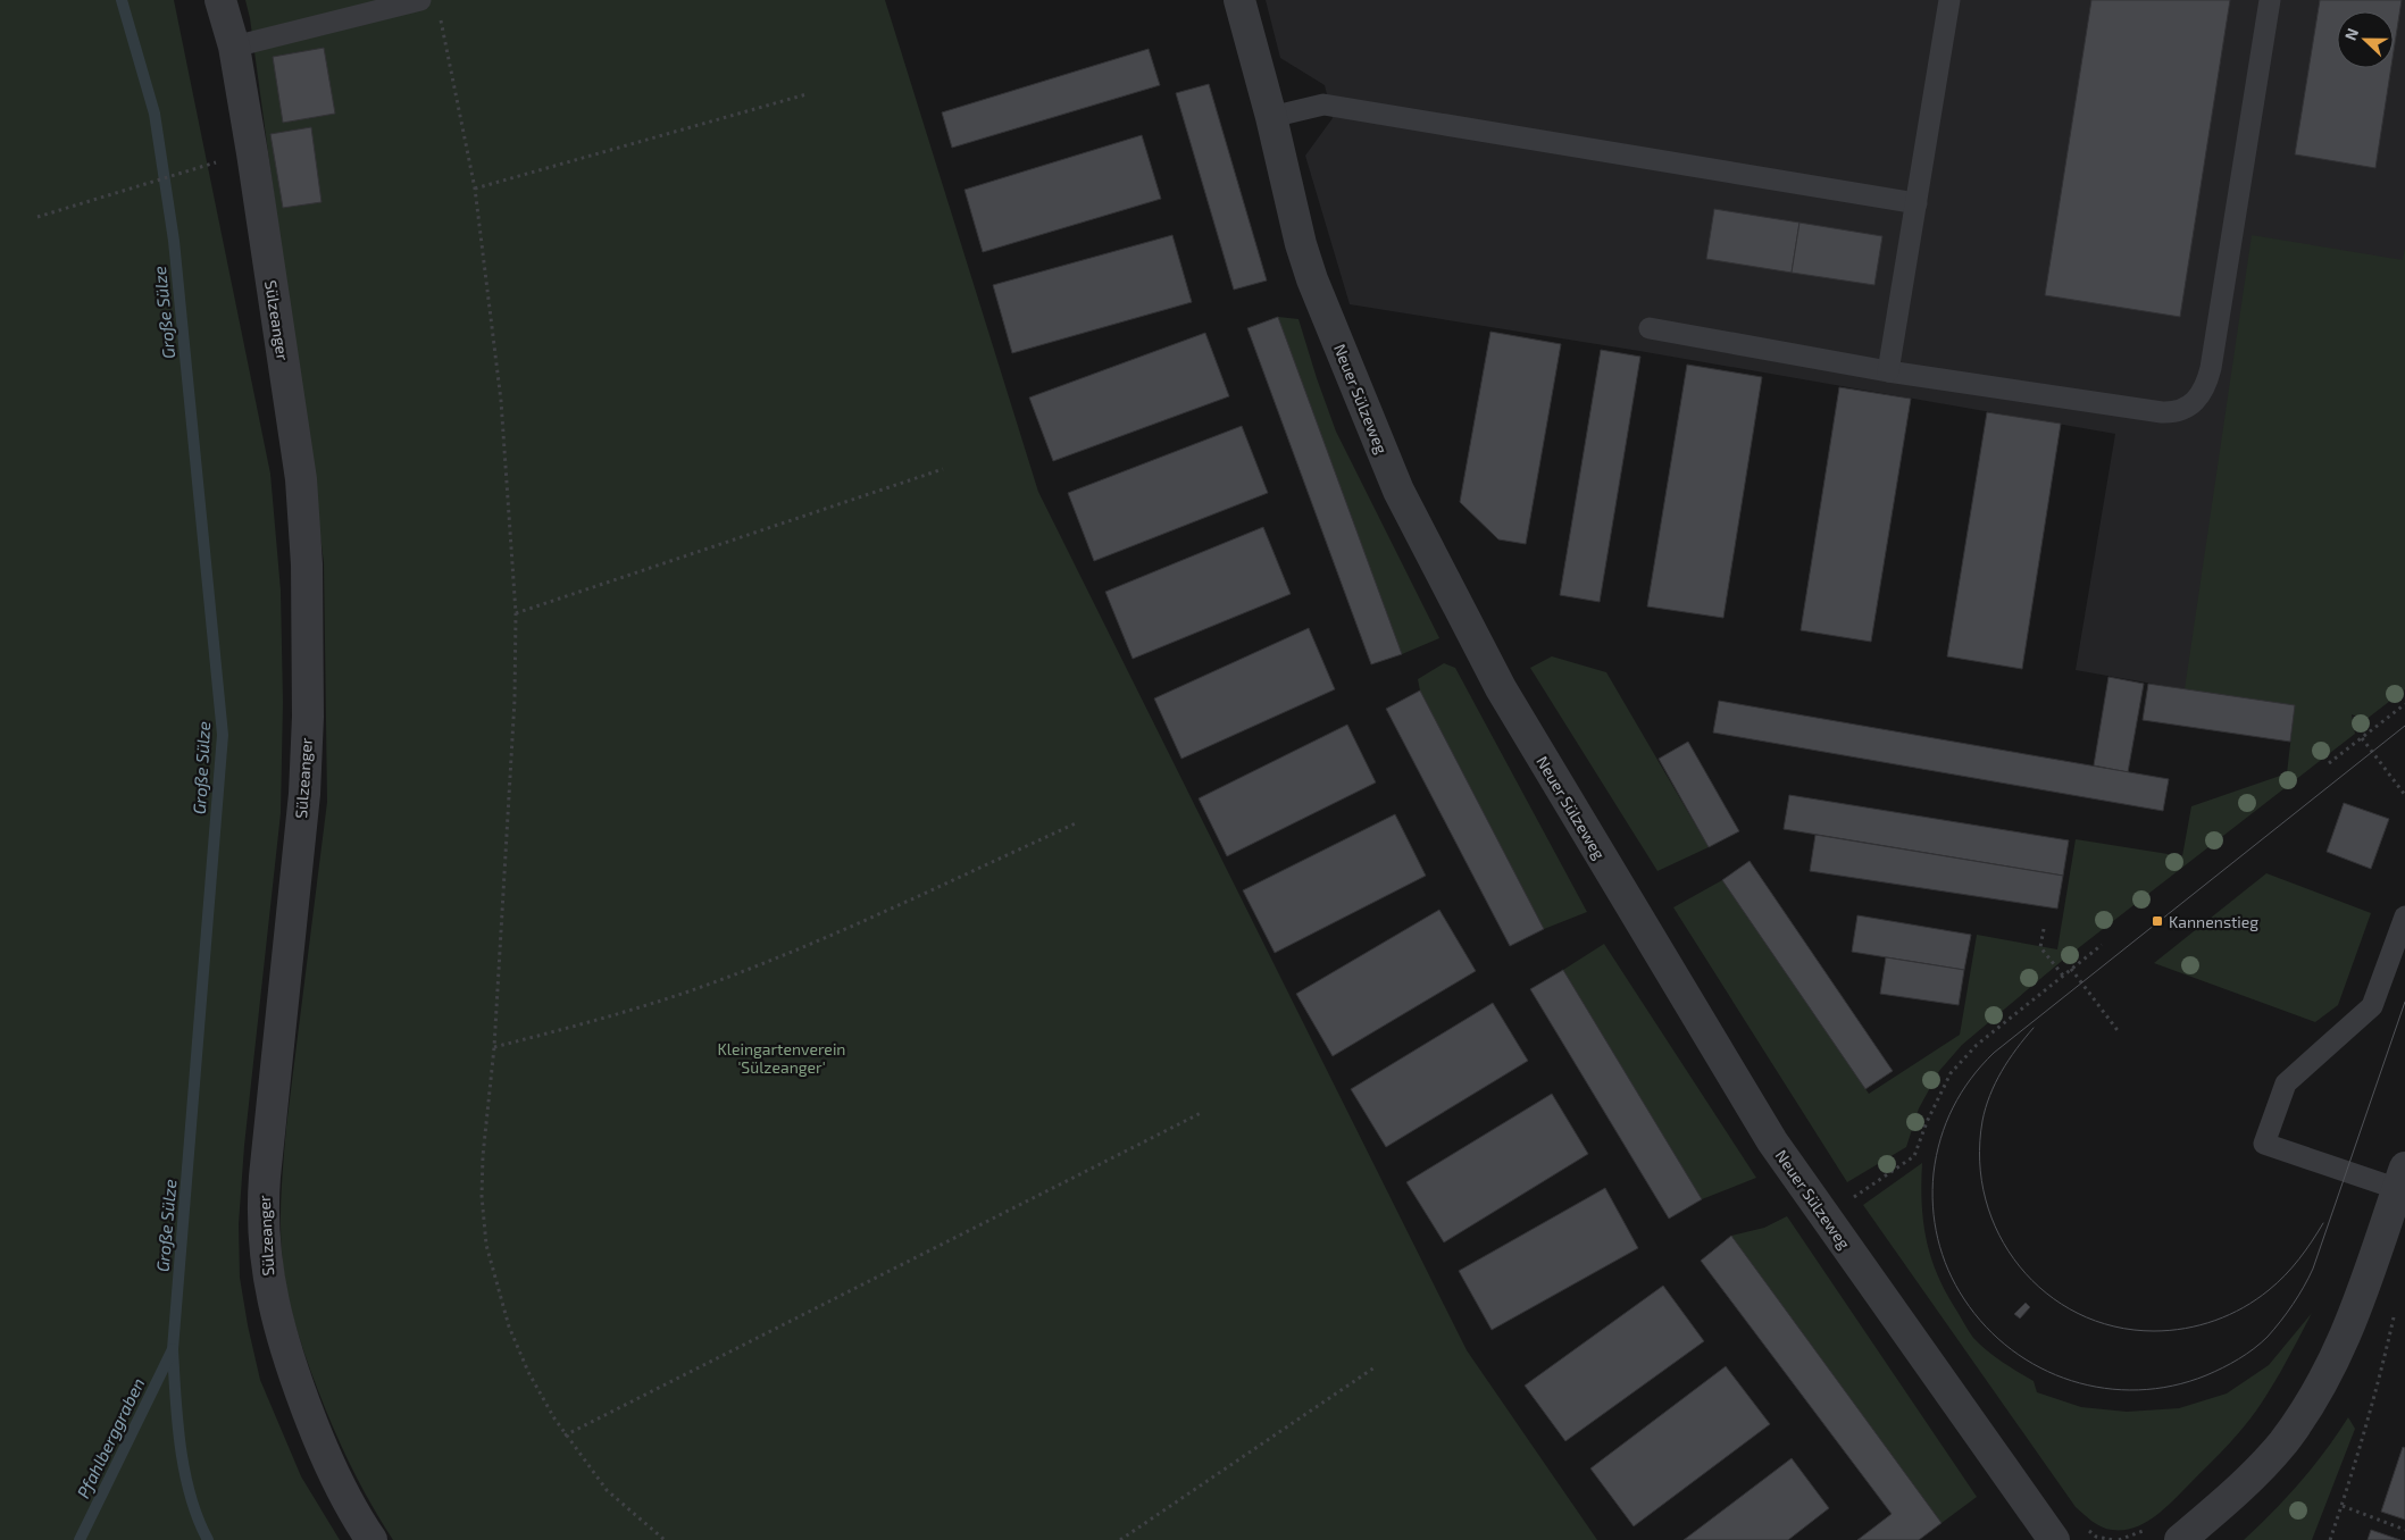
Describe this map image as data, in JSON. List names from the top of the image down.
{
  "streets": {
    "street": ["Sülzeanger", "Neuer Sülzeweg"]
  },
  "water": ["Große Sülze", "Pfahlberggraben"],
  "parks": ["Kleingartenverein 'Sülzeanger'"],
  "places": {
    "transit": ["Kannenstieg"]
  },
  "north": "left"
}
